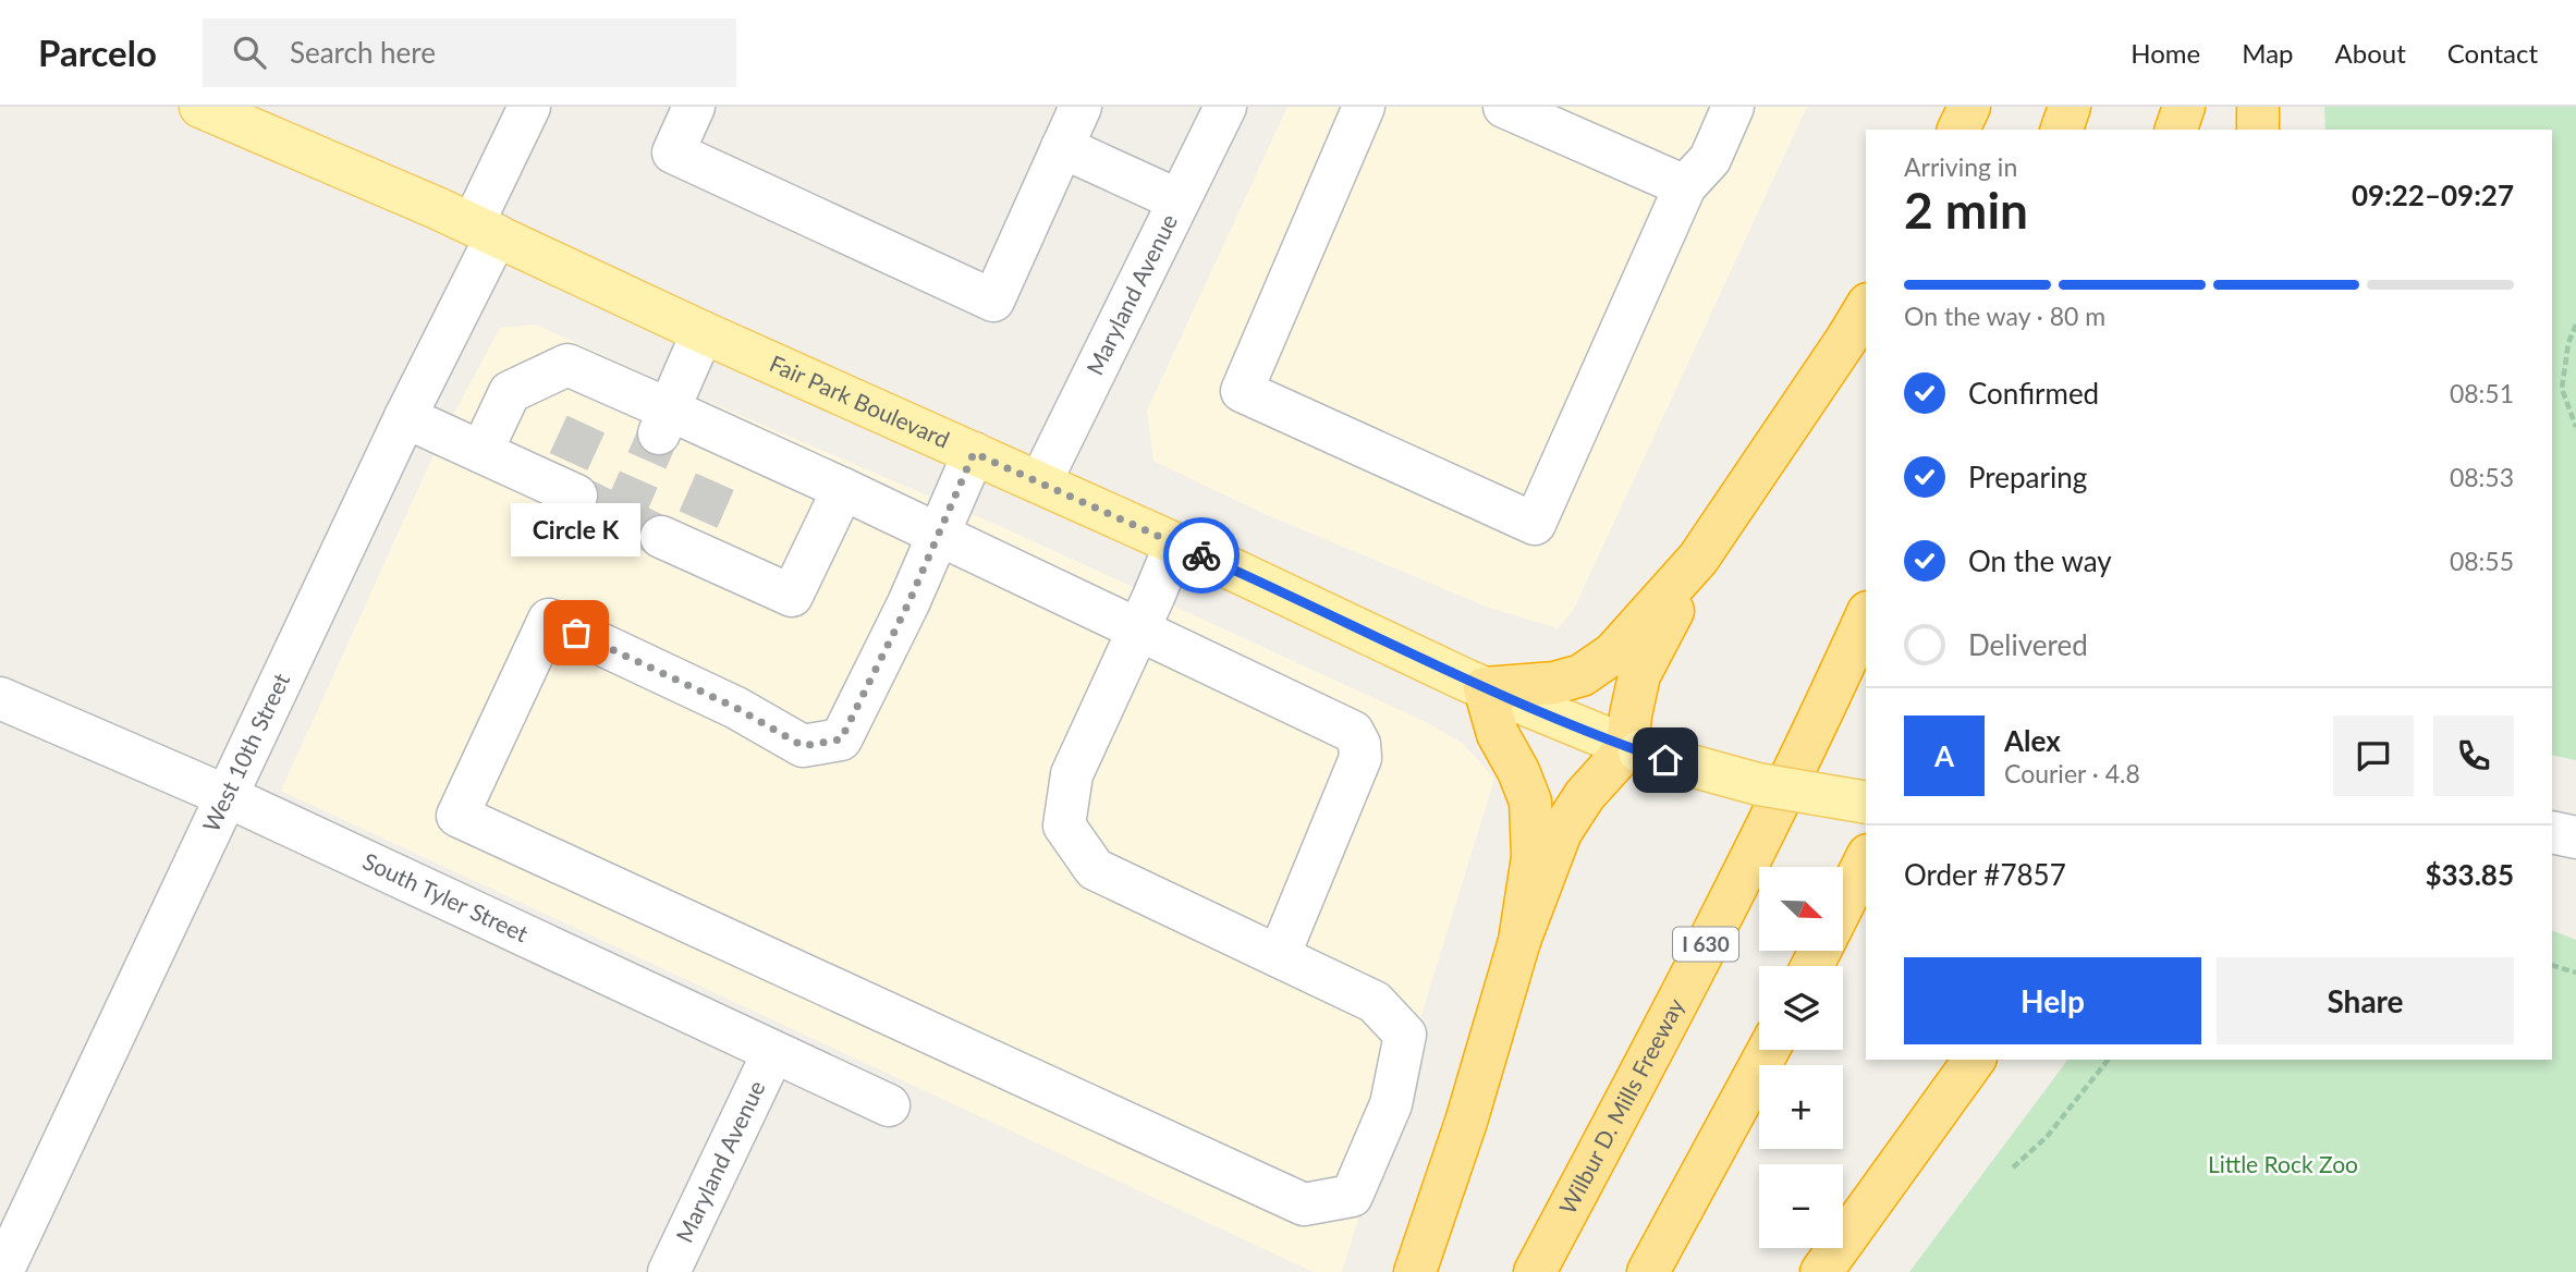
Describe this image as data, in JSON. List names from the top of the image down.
{
  "streets": {
    "highway": ["I 630", "Wilbur D. Mills Freeway"],
    "main road": ["Fair Park Boulevard"],
    "street": ["Maryland Avenue", "West 10th Street", "South Tyler Street"]
  },
  "crossings": [
    ["Maryland Avenue", "Fair Park Boulevard"],
    ["Maryland Avenue", "South Tyler Street"],
    ["Fair Park Boulevard", "West 10th Street"],
    ["West 10th Street", "South Tyler Street"]
  ],
  "parks": ["Little Rock Zoo"],
  "places": ["Circle K"],
  "north": "bottom right",
  "page": {
    "header": "Parcelo",
    "search": "Search here",
    "nav": [
      "Home",
      "Map",
      "About",
      "Contact"
    ],
    "heading": ["2 min", "Arriving in", "09:22–09:27"],
    "panel": [
      "Alex",
      "Courier · 4.8",
      "Order #7857",
      "$33.85"
    ],
    "bar": "On the way · 80 m",
    "list": [
      ["Confirmed", "08:51"],
      ["Preparing", "08:53"],
      ["On the way", "08:55"],
      "Delivered"
    ],
    "bubble": "Circle K",
    "round": "A",
    "map_buttons": ["+", "−"],
    "buttons": ["Help", "Share"]
  }
}
